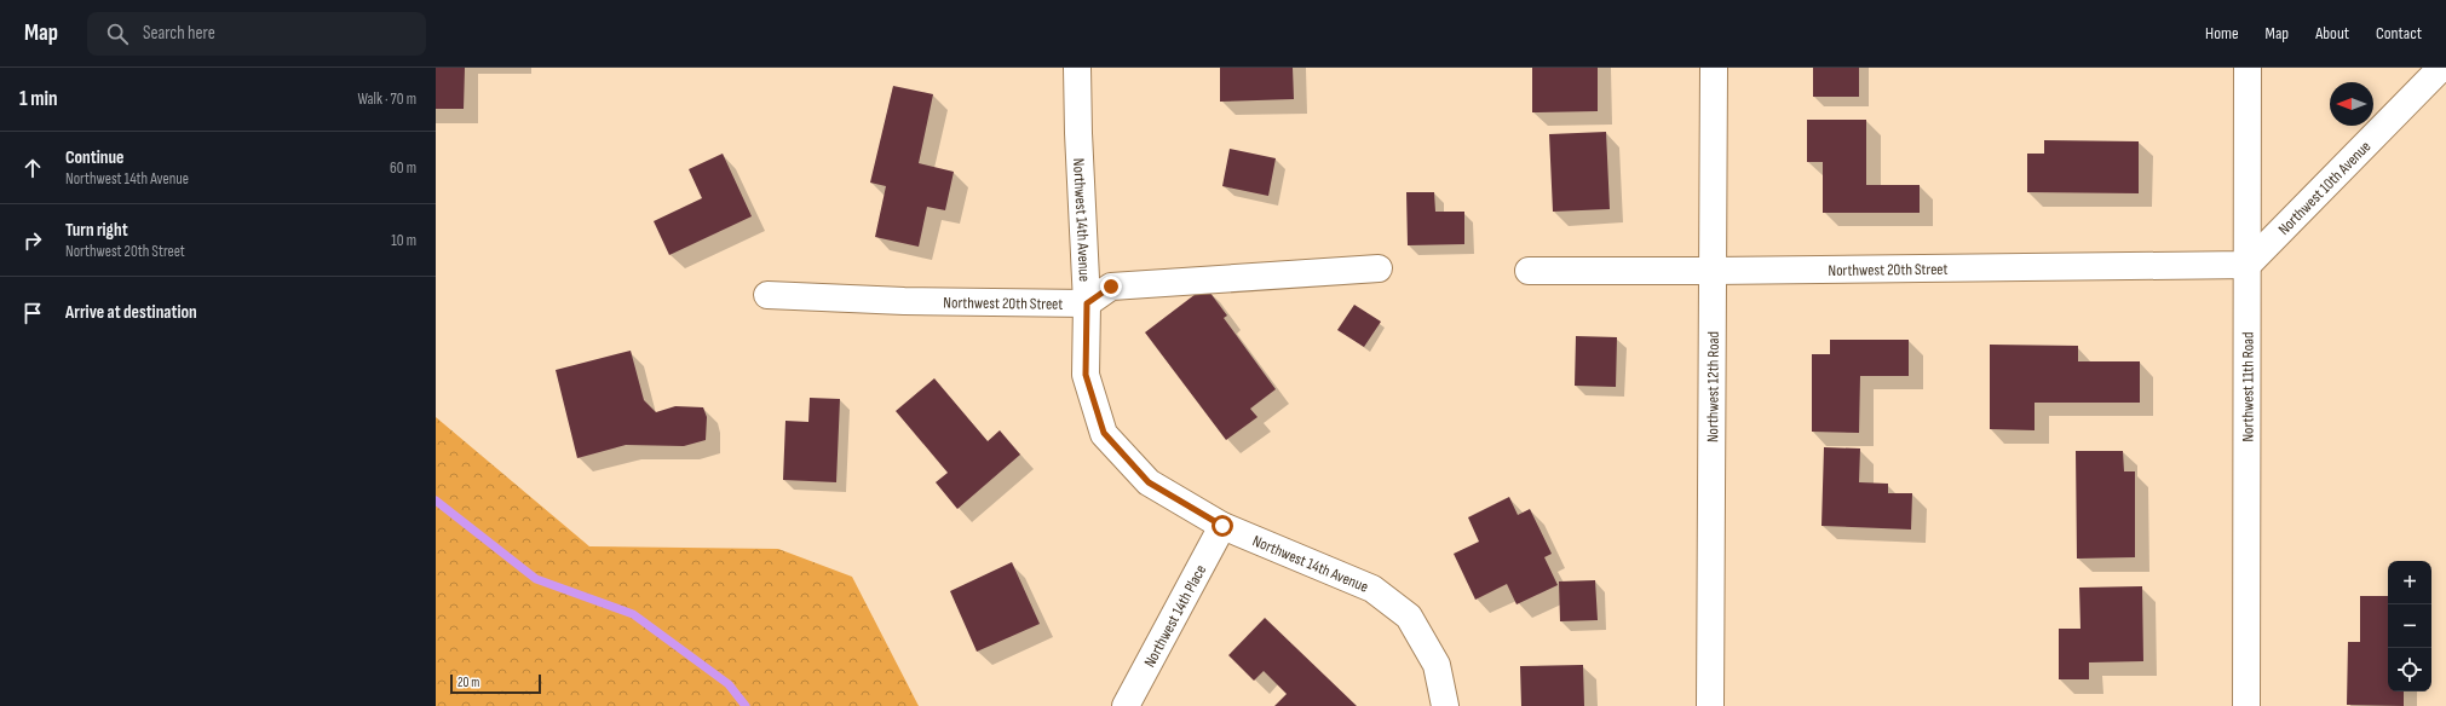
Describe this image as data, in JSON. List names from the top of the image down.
{
  "streets": {
    "street": [
      "Northwest 10th Avenue",
      "Northwest 14th Avenue",
      "Northwest 20th Street",
      "Northwest 12th Road",
      "Northwest 11th Road",
      "Northwest 14th Place"
    ]
  },
  "crossings": [
    ["Northwest 10th Avenue", "Northwest 20th Street"],
    ["Northwest 10th Avenue", "Northwest 11th Road"],
    ["Northwest 14th Avenue", "Northwest 20th Street"],
    ["Northwest 14th Avenue", "Northwest 14th Place"],
    ["Northwest 20th Street", "Northwest 12th Road"],
    ["Northwest 20th Street", "Northwest 11th Road"]
  ],
  "scale_bar": "20 m",
  "north": "left",
  "page": {
    "header": "Map",
    "search": "Search here",
    "nav": [
      "Home",
      "Map",
      "About",
      "Contact"
    ],
    "heading": ["1 min", "Walk · 70 m"],
    "list": [
      ["Continue", "Northwest 14th Avenue", "60 m"],
      ["Turn right", "Northwest 20th Street", "10 m"],
      "Arrive at destination"
    ],
    "map_buttons": ["+", "−"],
    "scale": "20 m"
  }
}
